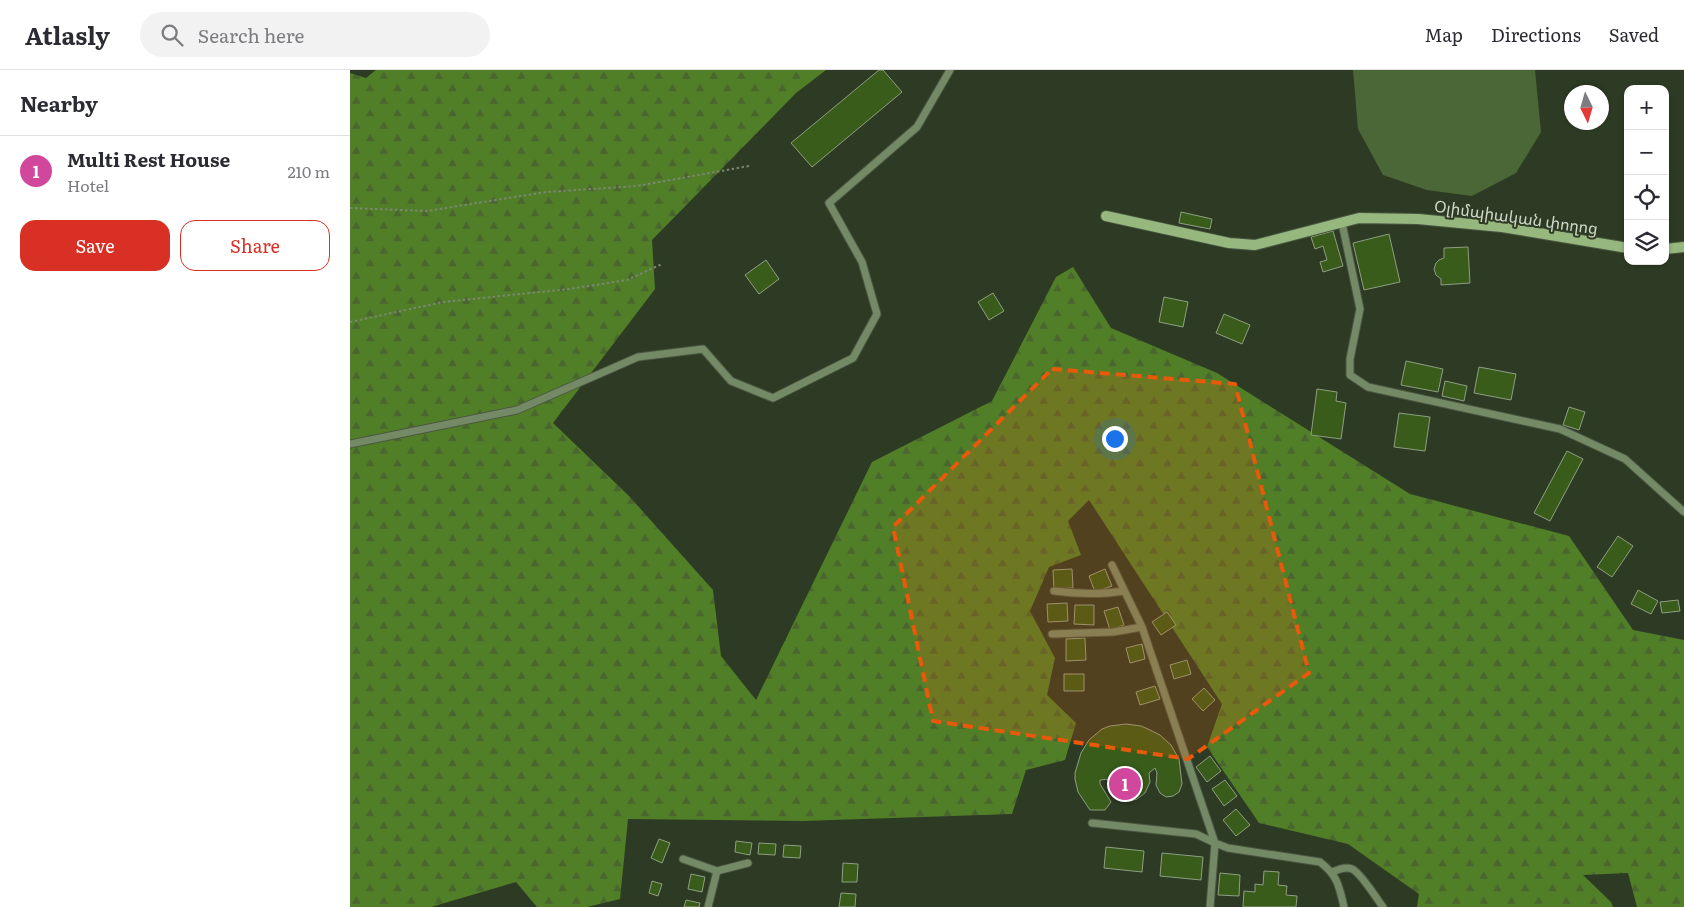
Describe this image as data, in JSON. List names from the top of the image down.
{
  "streets": {
    "street": ["Օլիմպիական փողոց"]
  },
  "north": "bottom",
  "page": {
    "header": "Atlasly",
    "search": "Search here",
    "nav": ["Map", "Directions", "Saved"],
    "heading": "Nearby",
    "map_buttons": ["+", "−"],
    "list": [
      {
        "mark": "1",
        "name": "Multi Rest House",
        "note": "Hotel",
        "value": "210 m"
      }
    ],
    "buttons": ["Save", "Share"],
    "pins": "1"
  }
}
